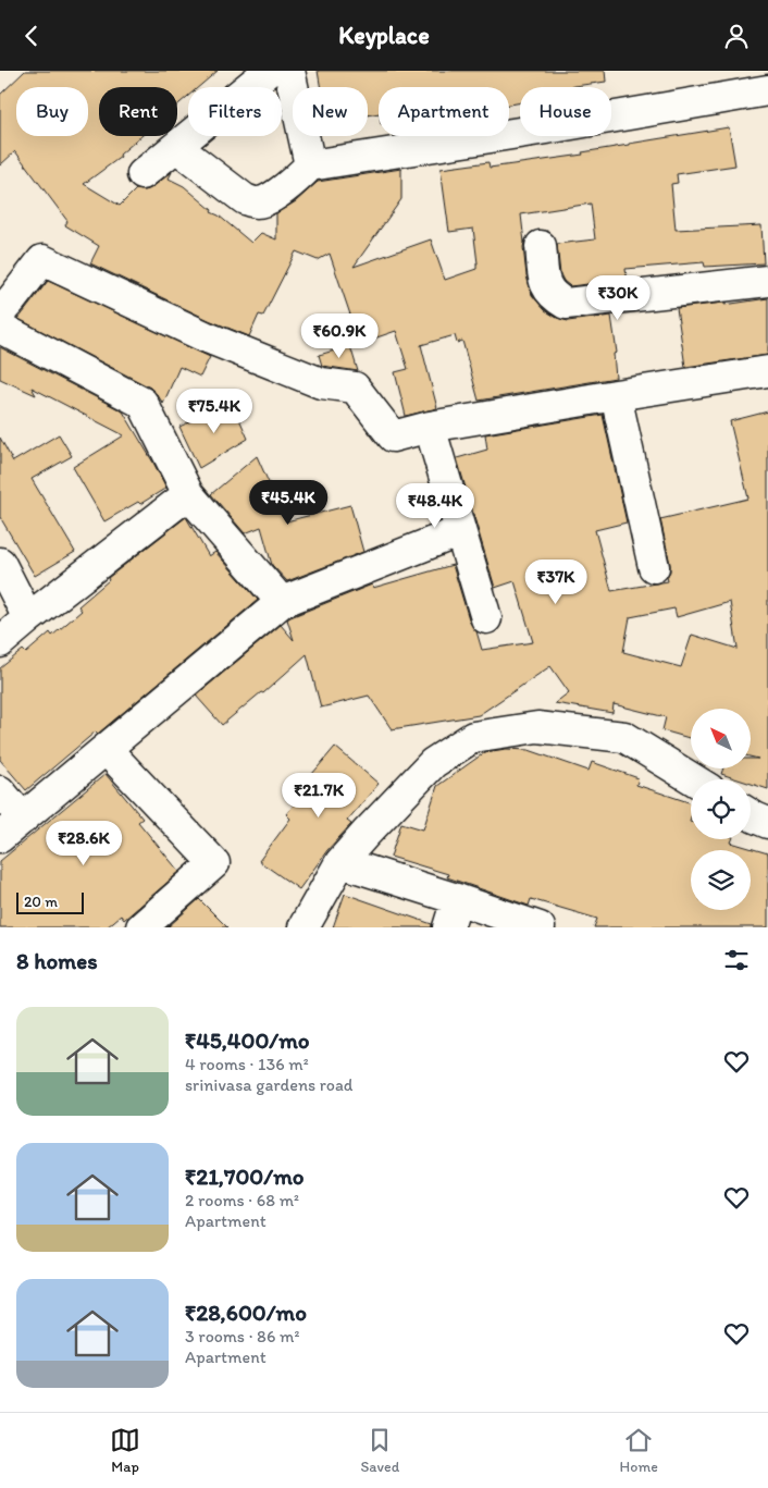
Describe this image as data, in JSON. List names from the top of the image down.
{
  "scale_bar": "20 m",
  "north": "top left",
  "page": {
    "header": "Keyplace",
    "chip": [
      "Buy",
      "Rent",
      "Filters",
      "New",
      "Apartment",
      "House"
    ],
    "price": [
      "₹30K",
      "₹60.9K",
      "₹75.4K",
      "₹45.4K",
      "₹48.4K",
      "₹37K",
      "₹21.7K",
      "₹28.6K"
    ],
    "scale": "20 m",
    "heading": "8 homes",
    "list": [
      {
        "name": "₹45,400/mo",
        "note": "4 rooms · 136 m² · srinivasa gardens road"
      },
      {
        "name": "₹21,700/mo",
        "note": "2 rooms · 68 m² · Apartment"
      },
      {
        "name": "₹28,600/mo",
        "note": "3 rooms · 86 m² · Apartment"
      }
    ],
    "tabs": ["Map", "Saved", "Home"]
  }
}
